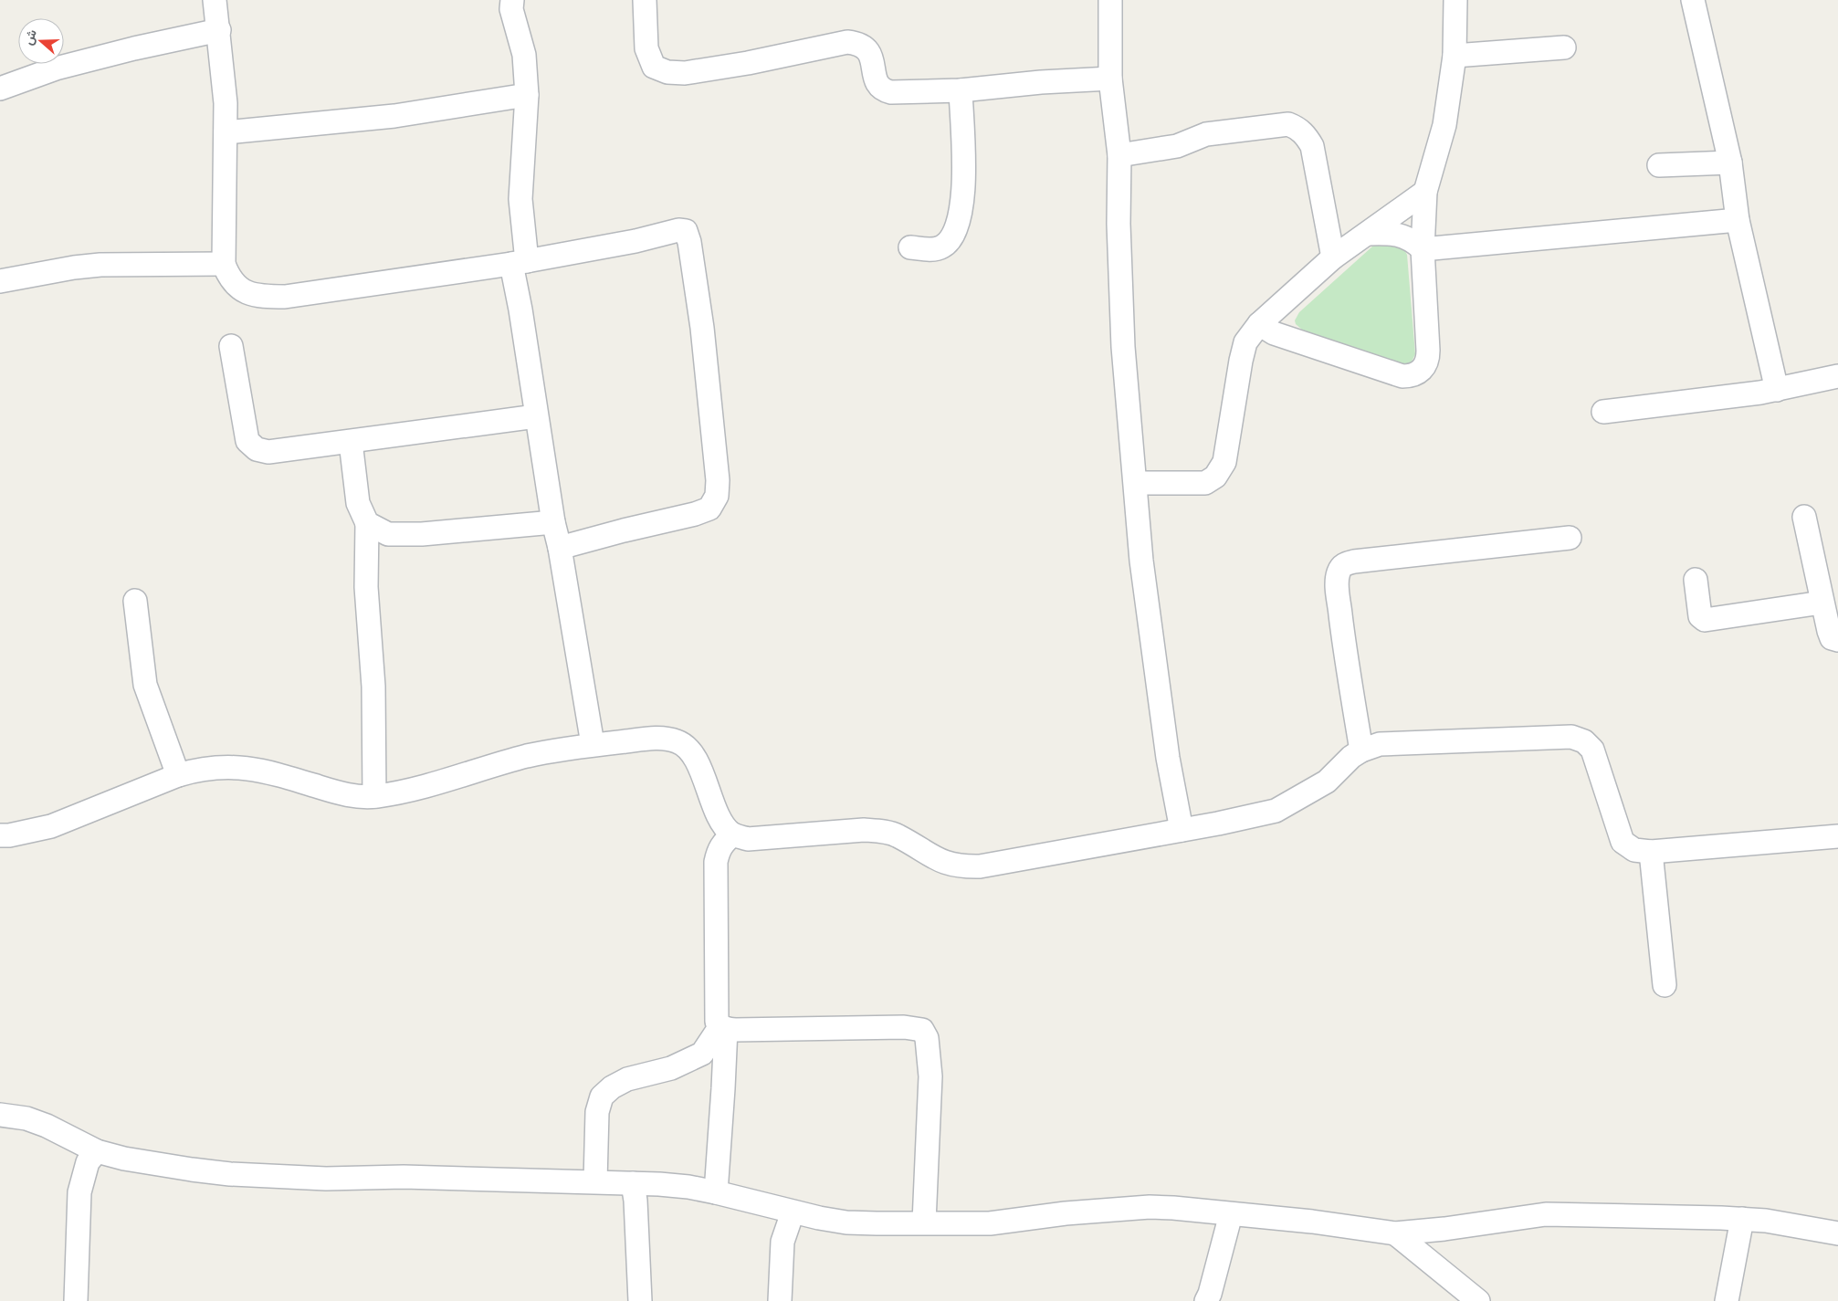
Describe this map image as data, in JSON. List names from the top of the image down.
{
  "north": "left"
}
